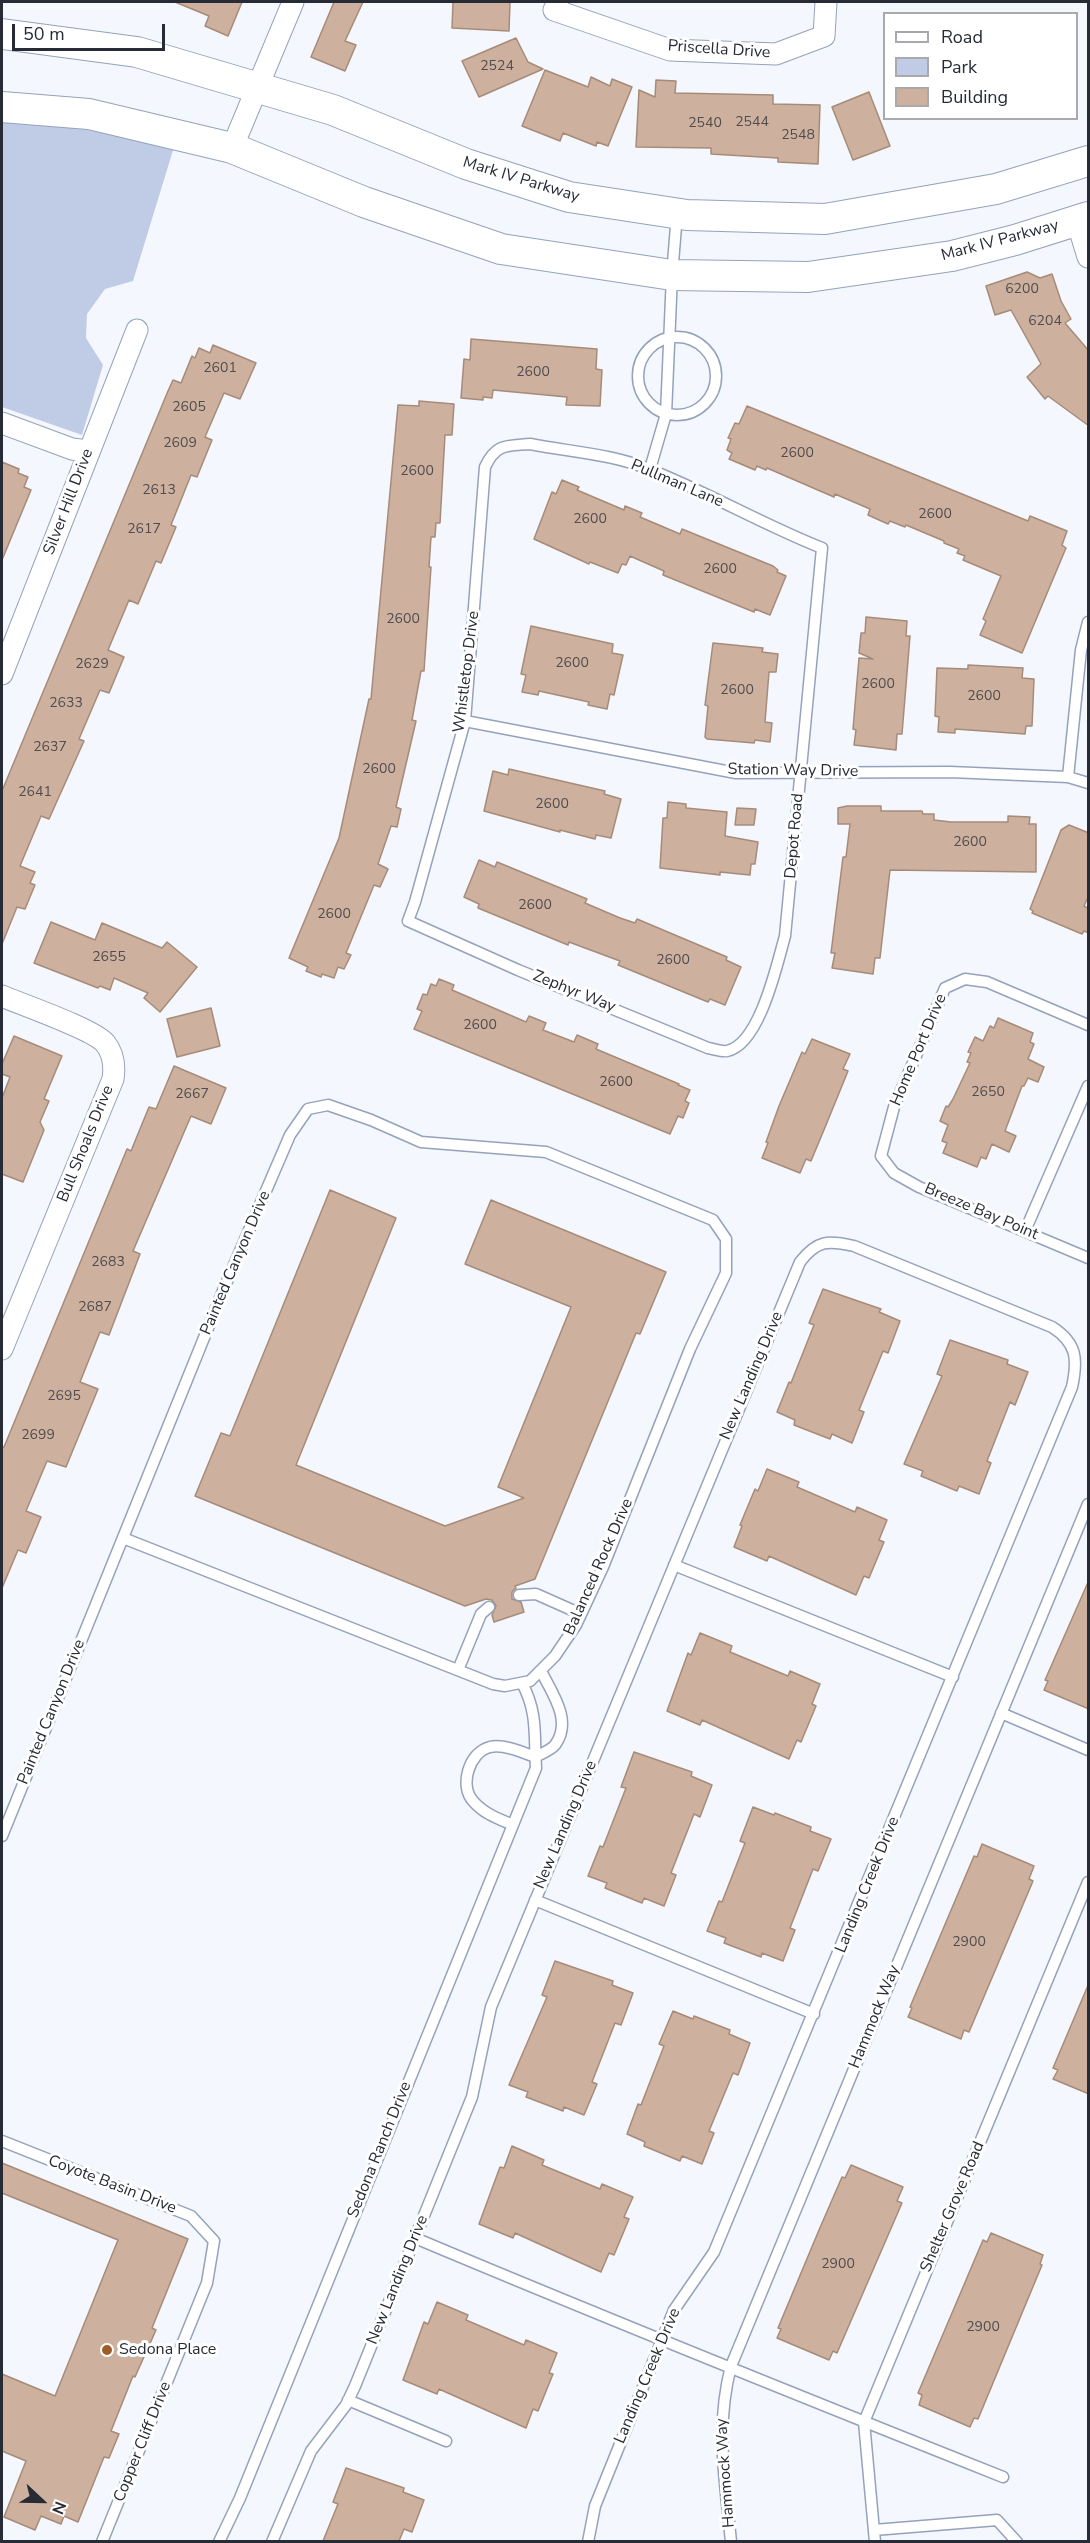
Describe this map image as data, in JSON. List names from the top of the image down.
{
  "streets": {
    "main road": ["Mark IV Parkway"],
    "street": ["Priscella Drive", "Silver Hill Drive", "Bull Shoals Drive"],
    "lane": [
      "Pullman Lane",
      "Whistletop Drive",
      "Station Way Drive",
      "Depot Road",
      "Zephyr Way",
      "Home Port Drive",
      "Breeze Bay Point",
      "Painted Canyon Drive",
      "New Landing Drive",
      "Balanced Rock Drive",
      "Landing Creek Drive",
      "Hammock Way",
      "Sedona Ranch Drive",
      "Coyote Basin Drive",
      "Shelter Grove Road",
      "Copper Cliff Drive"
    ]
  },
  "crossings": [
    ["Pullman Lane", "Whistletop Drive"],
    ["Pullman Lane", "Depot Road"],
    ["Whistletop Drive", "Station Way Drive"],
    ["Whistletop Drive", "Zephyr Way"],
    ["Station Way Drive", "Depot Road"],
    ["Depot Road", "Zephyr Way"],
    ["Home Port Drive", "Breeze Bay Point"],
    ["Painted Canyon Drive", "Balanced Rock Drive"],
    ["New Landing Drive", "Landing Creek Drive"],
    ["Balanced Rock Drive", "Sedona Ranch Drive"],
    ["Coyote Basin Drive", "Copper Cliff Drive"]
  ],
  "places": ["Sedona Place"],
  "house_numbers": [
    "2524",
    "2544",
    "2540",
    "2548",
    "6200",
    "6204",
    "2601",
    "2600",
    "2605",
    "2609",
    "2600",
    "2600",
    "2613",
    "2600",
    "2600",
    "2617",
    "2600",
    "2600",
    "2600",
    "2629",
    "2600",
    "2600",
    "2600",
    "2633",
    "2637",
    "2600",
    "2641",
    "2600",
    "2600",
    "2600",
    "2600",
    "2655",
    "2600",
    "2600",
    "2600",
    "2650",
    "2667",
    "2683",
    "2687",
    "2695",
    "2699",
    "2900",
    "2900",
    "2900"
  ],
  "legend": ["Road", "Park", "Building"],
  "scale_bar": "50 m",
  "north": "right"
}
